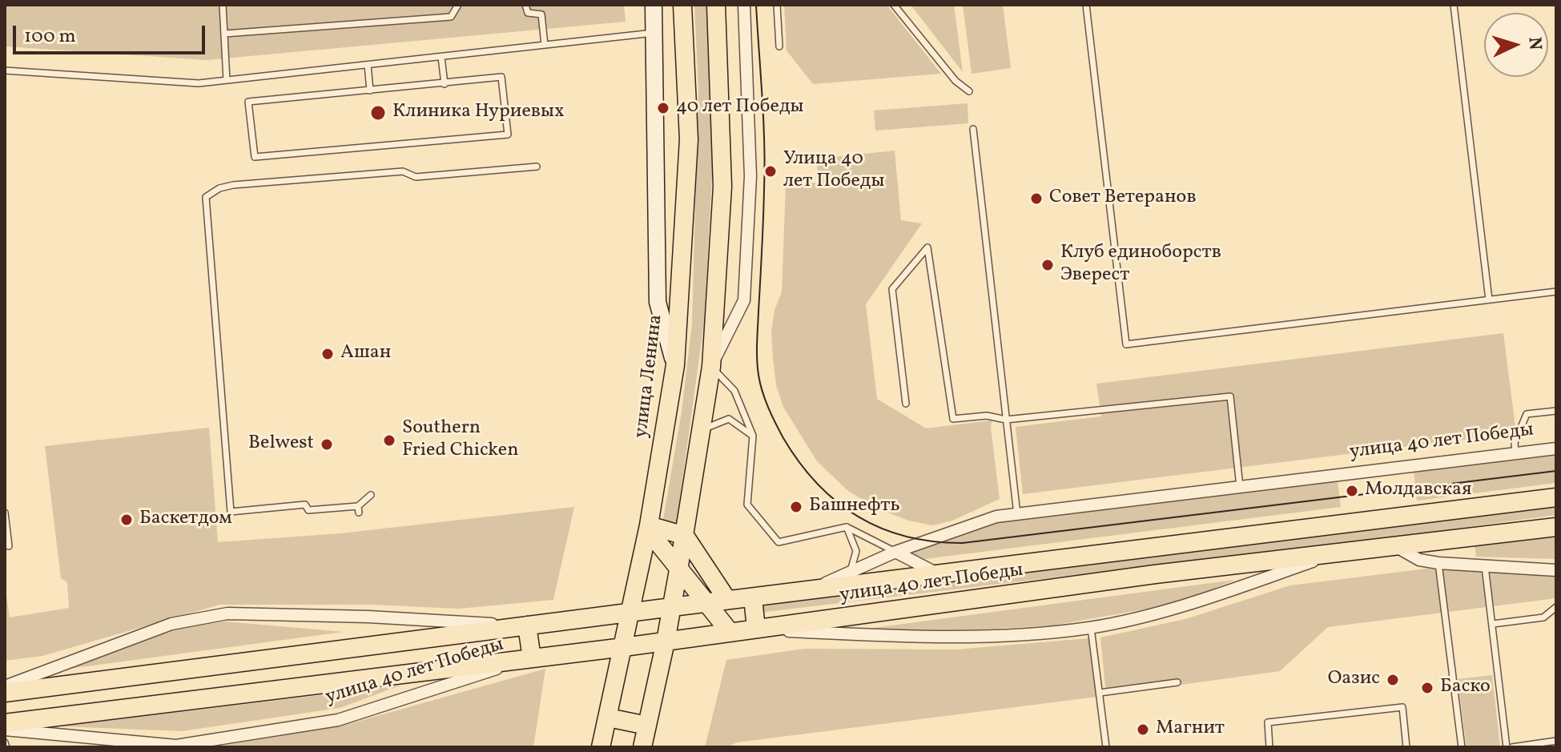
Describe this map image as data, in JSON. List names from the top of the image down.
{
  "streets": {
    "main road": ["улица Ленина", "улица 40 лет Победы"]
  },
  "crossings": [
    ["улица Ленина", "улица 40 лет Победы"]
  ],
  "places": [
    "40 лет Победы",
    "Клиника Нуриевых",
    "Улица 40 лет Победы",
    "Совет Ветеранов",
    "Клуб единоборств Эверест",
    "Ашан",
    "Southern Fried Chicken",
    "Belwest",
    "Молдавская",
    "Башнефть",
    "Баскетдом",
    "Оазис",
    "Баско",
    "Магнит"
  ],
  "scale_bar": "100 m",
  "north": "right"
}
